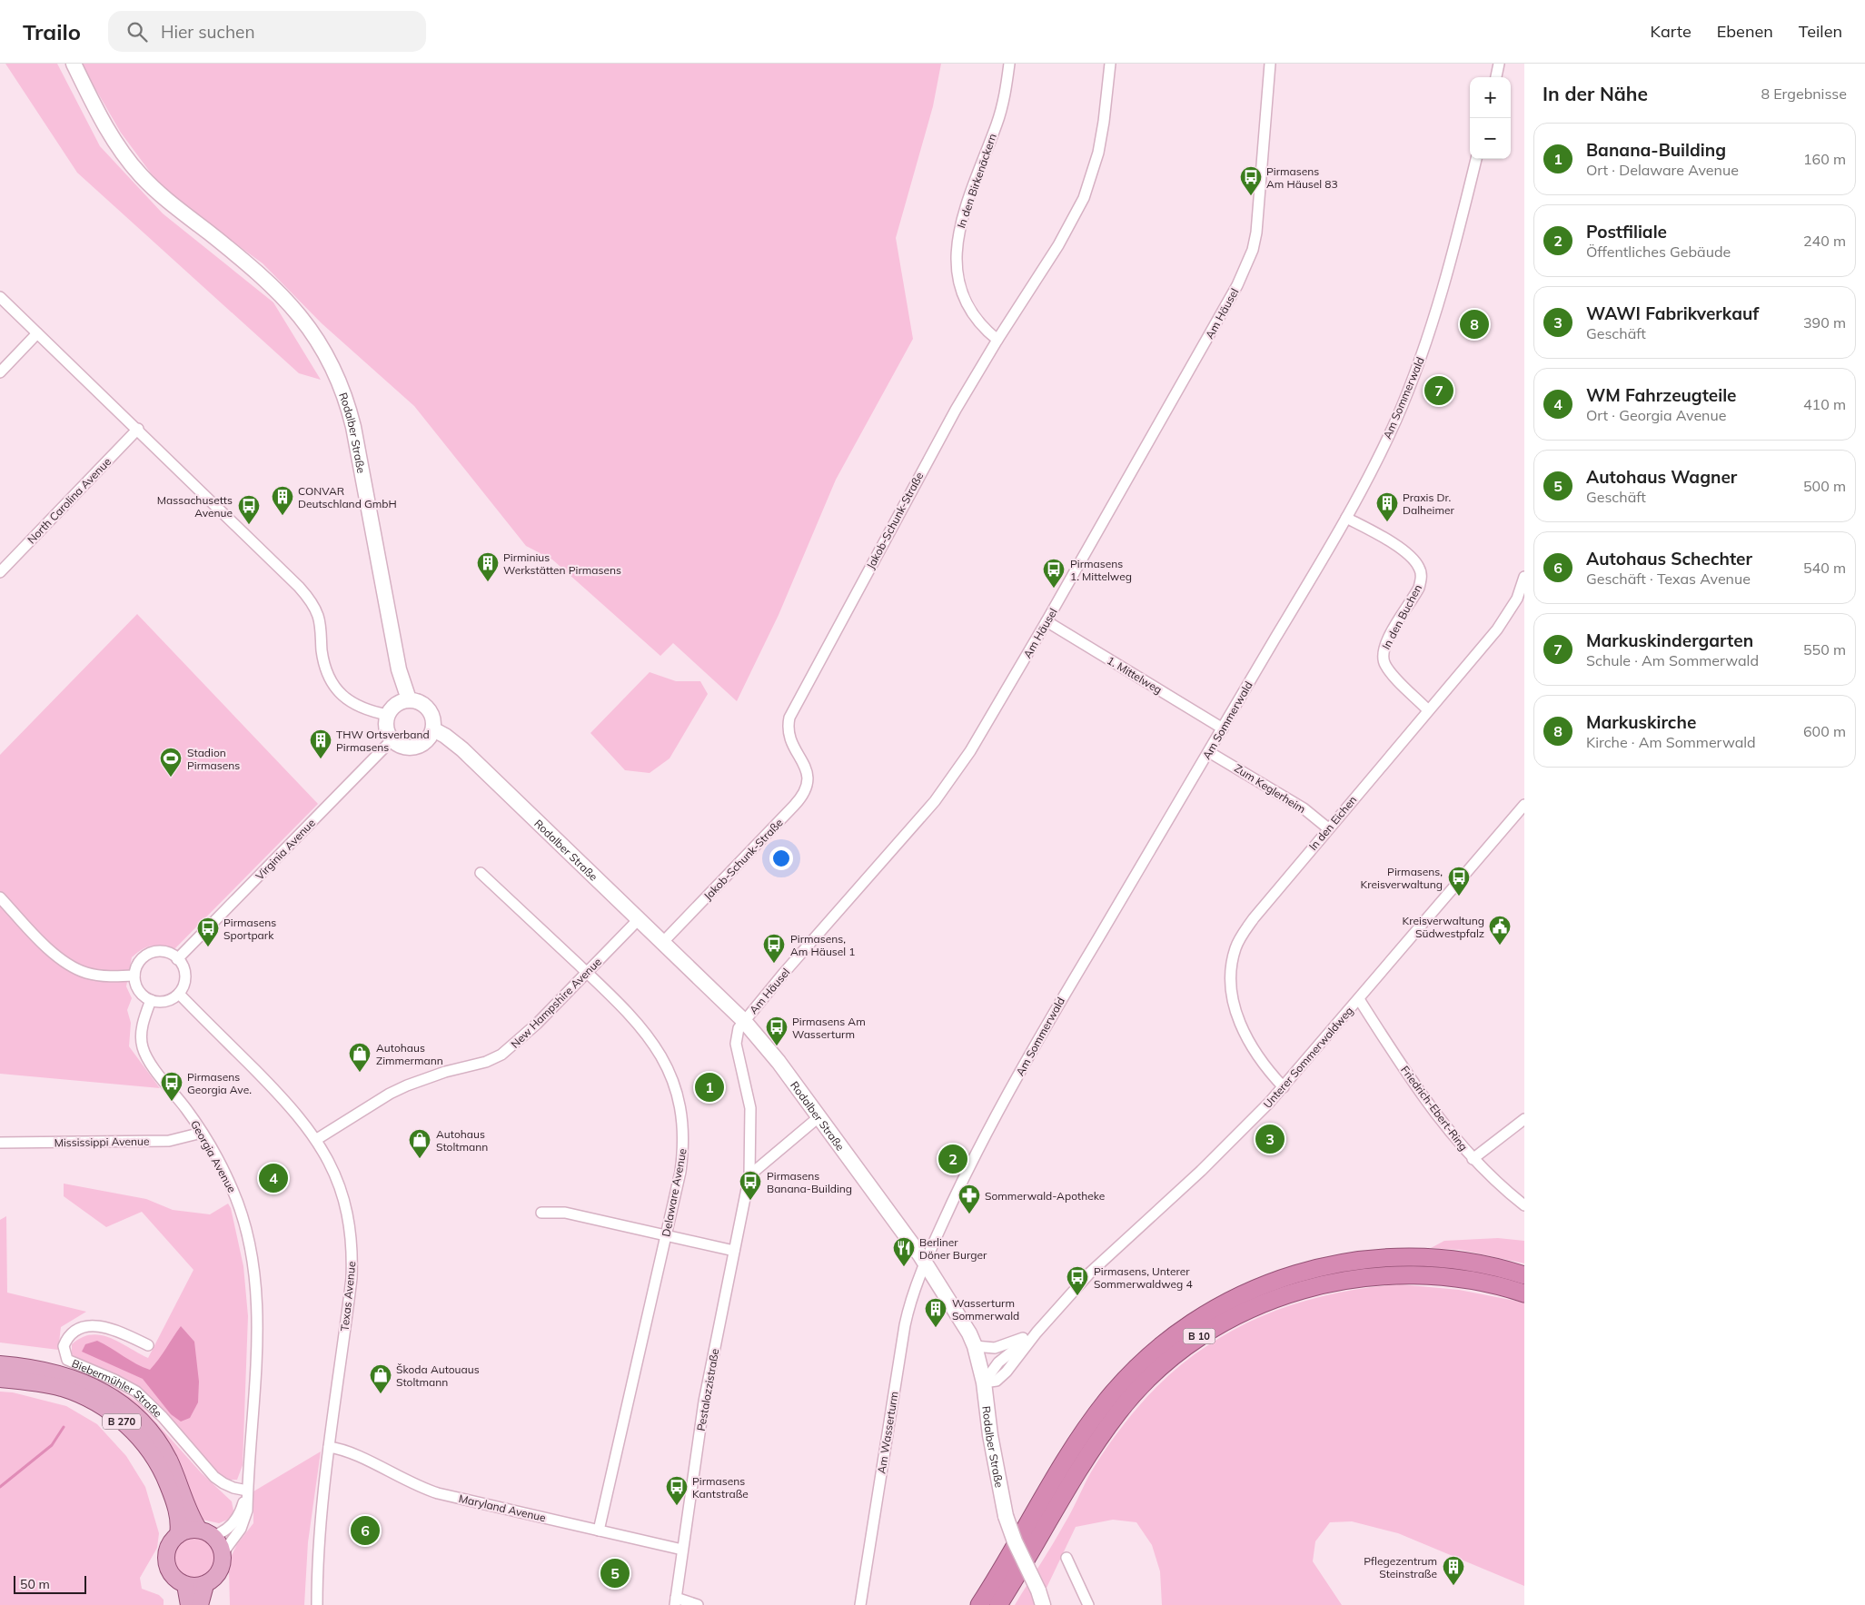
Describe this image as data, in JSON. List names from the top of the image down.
{
  "streets": {
    "highway": ["B 10"],
    "main road": ["Rodalber Straße", "B 270"],
    "street": [
      "In den Birkenäckern",
      "Am Häusel",
      "Am Sommerwald",
      "North Carolina Avenue",
      "Jakob-Schunk-Straße",
      "In den Buchen",
      "1. Mittelweg",
      "Zum Keglerheim",
      "In den Eichen",
      "Virginia Avenue",
      "New Hampshire Avenue",
      "Unterer Sommerwaldweg",
      "Friedrich-Ebert-Ring",
      "Mississippi Avenue",
      "Georgia Avenue",
      "Delaware Avenue",
      "Texas Avenue",
      "Biebermühler Straße",
      "Pestalozzistraße",
      "Am Wasserturm",
      "Maryland Avenue"
    ]
  },
  "crossings": [
    ["In den Birkenäckern", "Jakob-Schunk-Straße"],
    ["Am Häusel", "Rodalber Straße"],
    ["Am Häusel", "1. Mittelweg"],
    ["Am Häusel", "Pestalozzistraße"],
    ["Am Sommerwald", "Rodalber Straße"],
    ["Am Sommerwald", "In den Buchen"],
    ["Am Sommerwald", "1. Mittelweg"],
    ["Am Sommerwald", "Zum Keglerheim"],
    ["Am Sommerwald", "Am Wasserturm"],
    ["Rodalber Straße", "Jakob-Schunk-Straße"],
    ["Rodalber Straße", "Virginia Avenue"],
    ["Rodalber Straße", "New Hampshire Avenue"],
    ["Rodalber Straße", "Unterer Sommerwaldweg"],
    ["Rodalber Straße", "Pestalozzistraße"],
    ["Rodalber Straße", "Am Wasserturm"],
    ["In den Buchen", "In den Eichen"],
    ["Zum Keglerheim", "In den Eichen"],
    ["In den Eichen", "Unterer Sommerwaldweg"],
    ["Virginia Avenue", "Georgia Avenue"],
    ["Virginia Avenue", "Texas Avenue"],
    ["New Hampshire Avenue", "Delaware Avenue"],
    ["New Hampshire Avenue", "Texas Avenue"],
    ["Unterer Sommerwaldweg", "Friedrich-Ebert-Ring"],
    ["Mississippi Avenue", "Georgia Avenue"],
    ["Georgia Avenue", "Texas Avenue"],
    ["Georgia Avenue", "Biebermühler Straße"],
    ["Georgia Avenue", "B 270"],
    ["Delaware Avenue", "Maryland Avenue"],
    ["Texas Avenue", "Maryland Avenue"],
    ["Pestalozzistraße", "Maryland Avenue"]
  ],
  "places": {
    "bus stop": [
      "Pirmasens Am Häusel 83",
      "Massachusetts Avenue",
      "Pirmasens 1. Mittelweg",
      "Pirmasens, Kreisverwaltung",
      "Pirmasens Sportpark",
      "Pirmasens, Am Häusel 1",
      "Pirmasens Am Wasserturm",
      "Pirmasens Georgia Ave.",
      "Pirmasens Banana-Building",
      "Pirmasens, Unterer Sommerwaldweg 4",
      "Pirmasens Kantstraße"
    ],
    "building": [
      "CONVAR Deutschland GmbH",
      "Praxis Dr. Dalheimer",
      "Pirminius Werkstätten Pirmasens",
      "THW Ortsverband Pirmasens",
      "Wasserturm Sommerwald",
      "Pflegezentrum Steinstraße"
    ],
    "sports": ["Stadion Pirmasens"],
    "public building": ["Kreisverwaltung Südwestpfalz"],
    "shop": ["Autohaus Zimmermann", "Autohaus Stoltmann", "Škoda Autouaus Stoltmann"],
    "pharmacy": ["Sommerwald-Apotheke"],
    "restaurant": ["Berliner Döner Burger"]
  },
  "scale_bar": "50 m",
  "page": {
    "header": "Trailo",
    "search": "Hier suchen",
    "nav": ["Karte", "Ebenen", "Teilen"],
    "heading": ["In der Nähe", "8 Ergebnisse"],
    "map_buttons": ["+", "−"],
    "list": [
      {
        "mark": "1",
        "name": "Banana-Building",
        "note": "Ort · Delaware Avenue",
        "value": "160 m"
      },
      {
        "mark": "2",
        "name": "Postfiliale",
        "note": "Öffentliches Gebäude",
        "value": "240 m"
      },
      {
        "mark": "3",
        "name": "WAWI Fabrikverkauf",
        "note": "Geschäft",
        "value": "390 m"
      },
      {
        "mark": "4",
        "name": "WM Fahrzeugteile",
        "note": "Ort · Georgia Avenue",
        "value": "410 m"
      },
      {
        "mark": "5",
        "name": "Autohaus Wagner",
        "note": "Geschäft",
        "value": "500 m"
      },
      {
        "mark": "6",
        "name": "Autohaus Schechter",
        "note": "Geschäft · Texas Avenue",
        "value": "540 m"
      },
      {
        "mark": "7",
        "name": "Markuskindergarten",
        "note": "Schule · Am Sommerwald",
        "value": "550 m"
      },
      {
        "mark": "8",
        "name": "Markuskirche",
        "note": "Kirche · Am Sommerwald",
        "value": "600 m"
      }
    ],
    "pins": [
      "8",
      "7",
      "1",
      "3",
      "2",
      "4",
      "6",
      "5"
    ],
    "scale": "50 m"
  }
}
